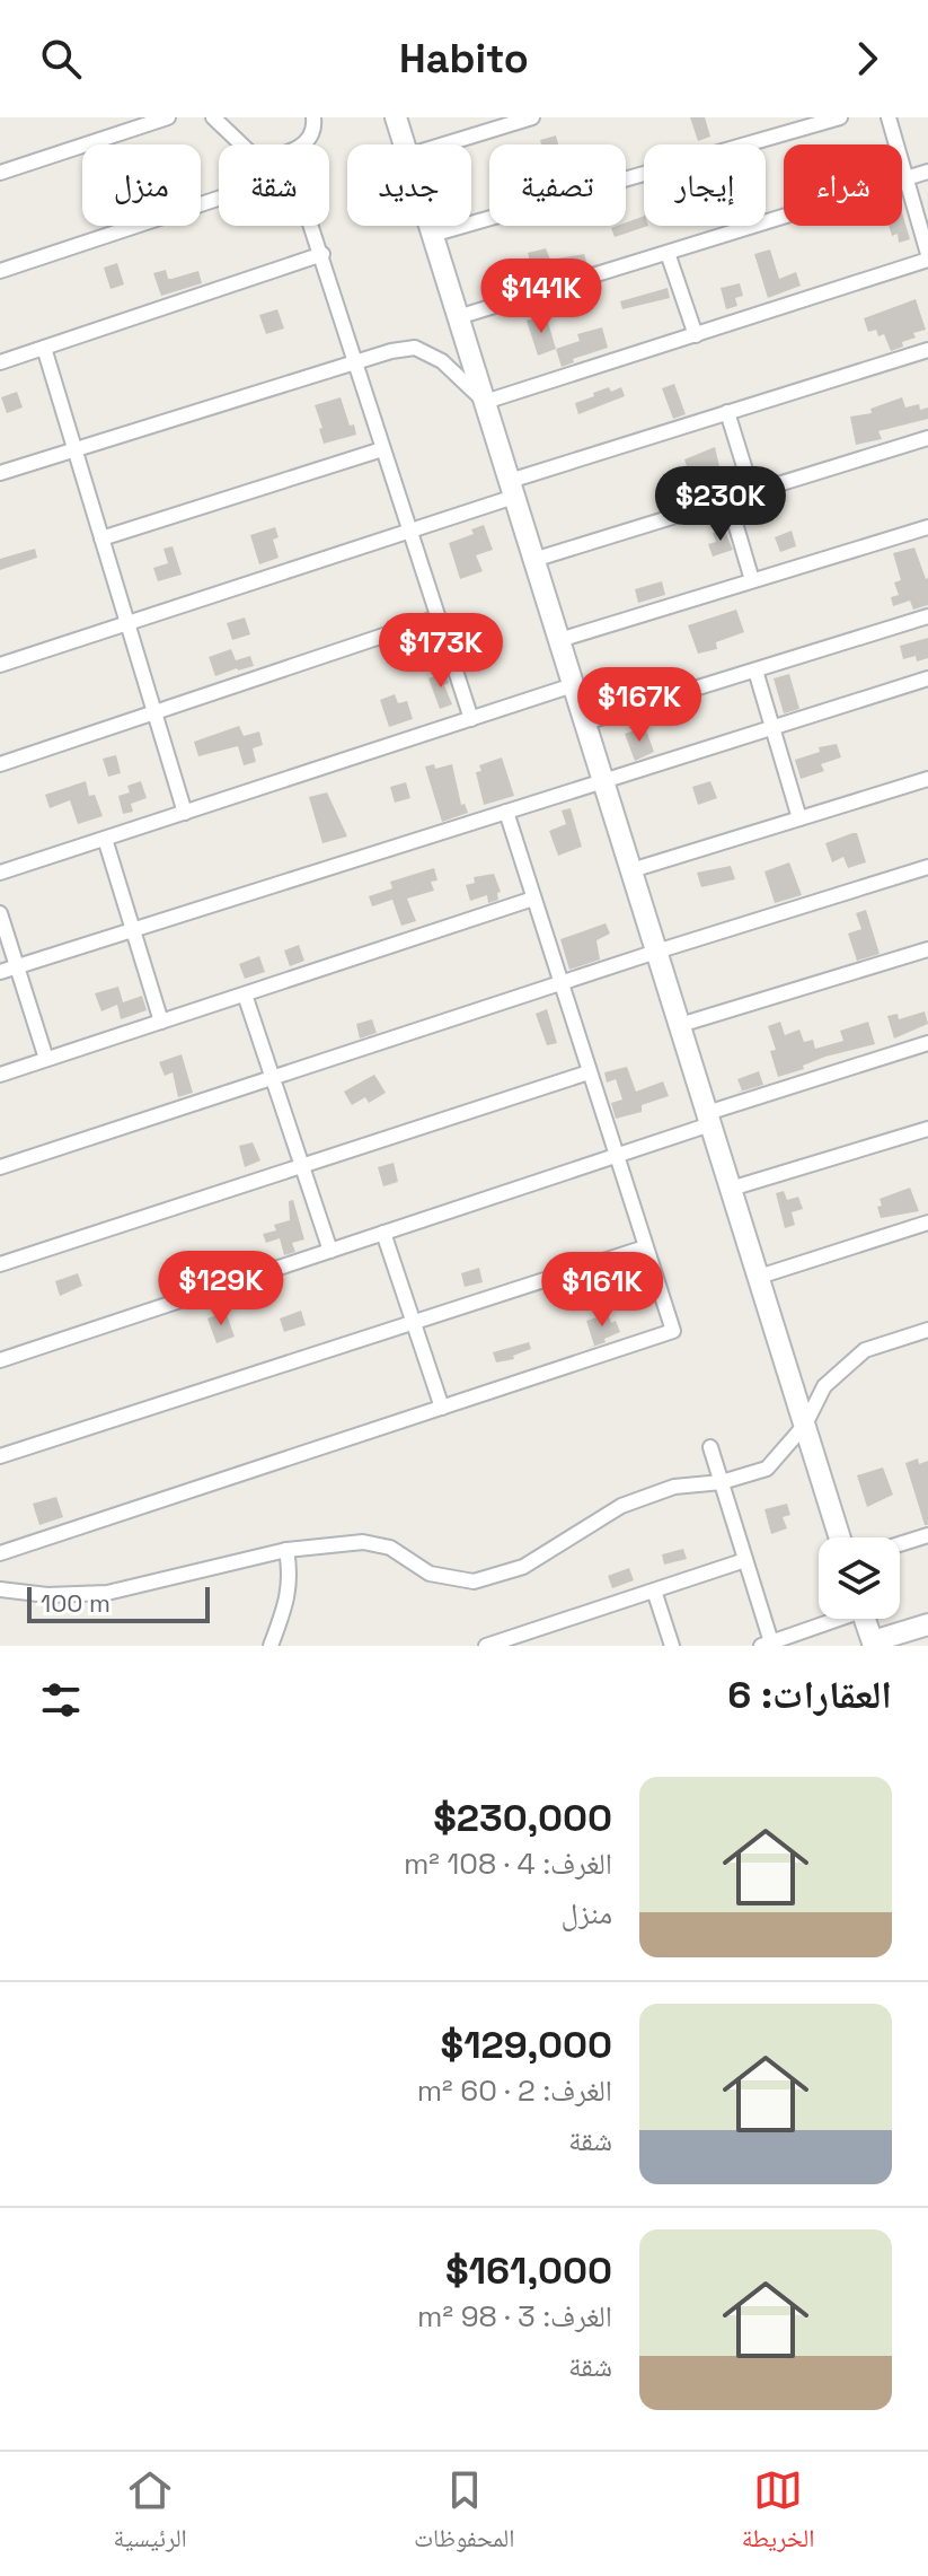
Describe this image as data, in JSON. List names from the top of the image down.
{
  "scale_bar": "100 m",
  "page": {
    "header": "Habito",
    "chip": [
      "شراء",
      "إيجار",
      "تصفية",
      "جديد",
      "شقة",
      "منزل"
    ],
    "price": [
      "$141K",
      "$230K",
      "$173K",
      "$167K",
      "$129K",
      "$161K"
    ],
    "scale": "100 m",
    "heading": "العقارات: 6",
    "list": [
      {
        "name": "$230,000",
        "note": "الغرف: 4 · 108 m² · منزل"
      },
      {
        "name": "$129,000",
        "note": "الغرف: 2 · 60 m² · شقة"
      },
      {
        "name": "$161,000",
        "note": "الغرف: 3 · 98 m² · شقة"
      }
    ],
    "tabs": ["الخريطة", "المحفوظات", "الرئيسية"]
  }
}
